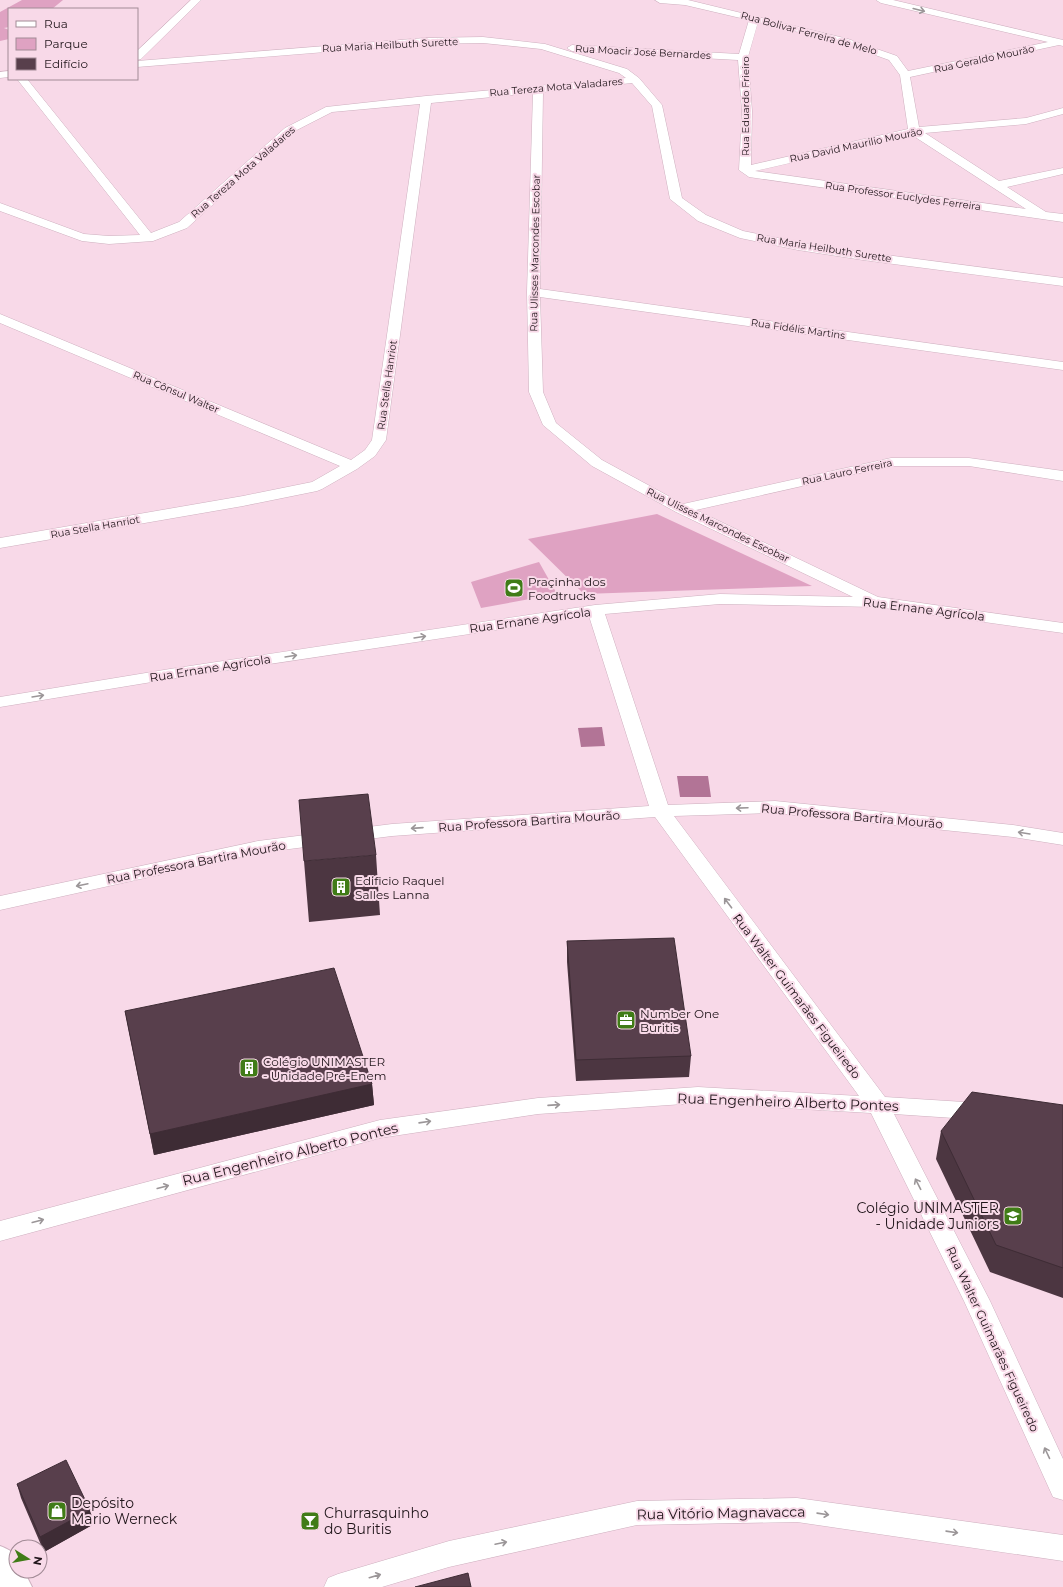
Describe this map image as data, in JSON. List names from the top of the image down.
{
  "streets": {
    "street": [
      "Rua Bolivar Ferreira de Melo",
      "Rua Maria Heilbuth Surette",
      "Rua Moacir José Bernardes",
      "Rua Geraldo Mourão",
      "Rua Tereza Mota Valadares",
      "Rua Eduardo Frieiro",
      "Rua David Maurilio Mourão",
      "Rua Professor Euclydes Ferreira",
      "Rua Ulisses Marcondes Escobar",
      "Rua Fidélis Martins",
      "Rua Stella Hanriot",
      "Rua Cônsul Walter",
      "Rua Lauro Ferreira",
      "Rua Ernane Agrícola",
      "Rua Professora Bartira Mourão",
      "Rua Walter Guimarães Figueiredo",
      "Rua Engenheiro Alberto Pontes",
      "Rua Vitório Magnavacca"
    ]
  },
  "crossings": [
    ["Rua Bolivar Ferreira de Melo", "Rua Geraldo Mourão"],
    ["Rua Bolivar Ferreira de Melo", "Rua Eduardo Frieiro"],
    ["Rua Bolivar Ferreira de Melo", "Rua David Maurilio Mourão"],
    ["Rua Maria Heilbuth Surette", "Rua Moacir José Bernardes"],
    ["Rua Maria Heilbuth Surette", "Rua Tereza Mota Valadares"],
    ["Rua Moacir José Bernardes", "Rua Eduardo Frieiro"],
    ["Rua Tereza Mota Valadares", "Rua Ulisses Marcondes Escobar"],
    ["Rua Tereza Mota Valadares", "Rua Stella Hanriot"],
    ["Rua Eduardo Frieiro", "Rua David Maurilio Mourão"],
    ["Rua Eduardo Frieiro", "Rua Professor Euclydes Ferreira"],
    ["Rua David Maurilio Mourão", "Rua Professor Euclydes Ferreira"],
    ["Rua Ulisses Marcondes Escobar", "Rua Fidélis Martins"],
    ["Rua Ulisses Marcondes Escobar", "Rua Lauro Ferreira"],
    ["Rua Ulisses Marcondes Escobar", "Rua Ernane Agrícola"],
    ["Rua Stella Hanriot", "Rua Cônsul Walter"],
    ["Rua Ernane Agrícola", "Rua Walter Guimarães Figueiredo"],
    ["Rua Professora Bartira Mourão", "Rua Walter Guimarães Figueiredo"],
    ["Rua Walter Guimarães Figueiredo", "Rua Engenheiro Alberto Pontes"]
  ],
  "one_way": [
    "Rua Ernane Agrícola",
    "Rua Professora Bartira Mourão",
    "Rua Walter Guimarães Figueiredo",
    "Rua Engenheiro Alberto Pontes",
    "Rua Vitório Magnavacca"
  ],
  "places": {
    "sports": ["Praçinha dos Foodtrucks"],
    "building": ["Edificio Raquel Salles Lanna", "Colégio UNIMASTER - Unidade Pré-Enem"],
    "office": ["Number One Buritis"],
    "school or university": ["Colégio UNIMASTER - Unidade Juniors"],
    "shop": ["Depósito Mario Werneck"],
    "bar": ["Churrasquinho do Buritis"]
  },
  "legend": ["Rua", "Parque", "Edifício"],
  "north": "right"
}
